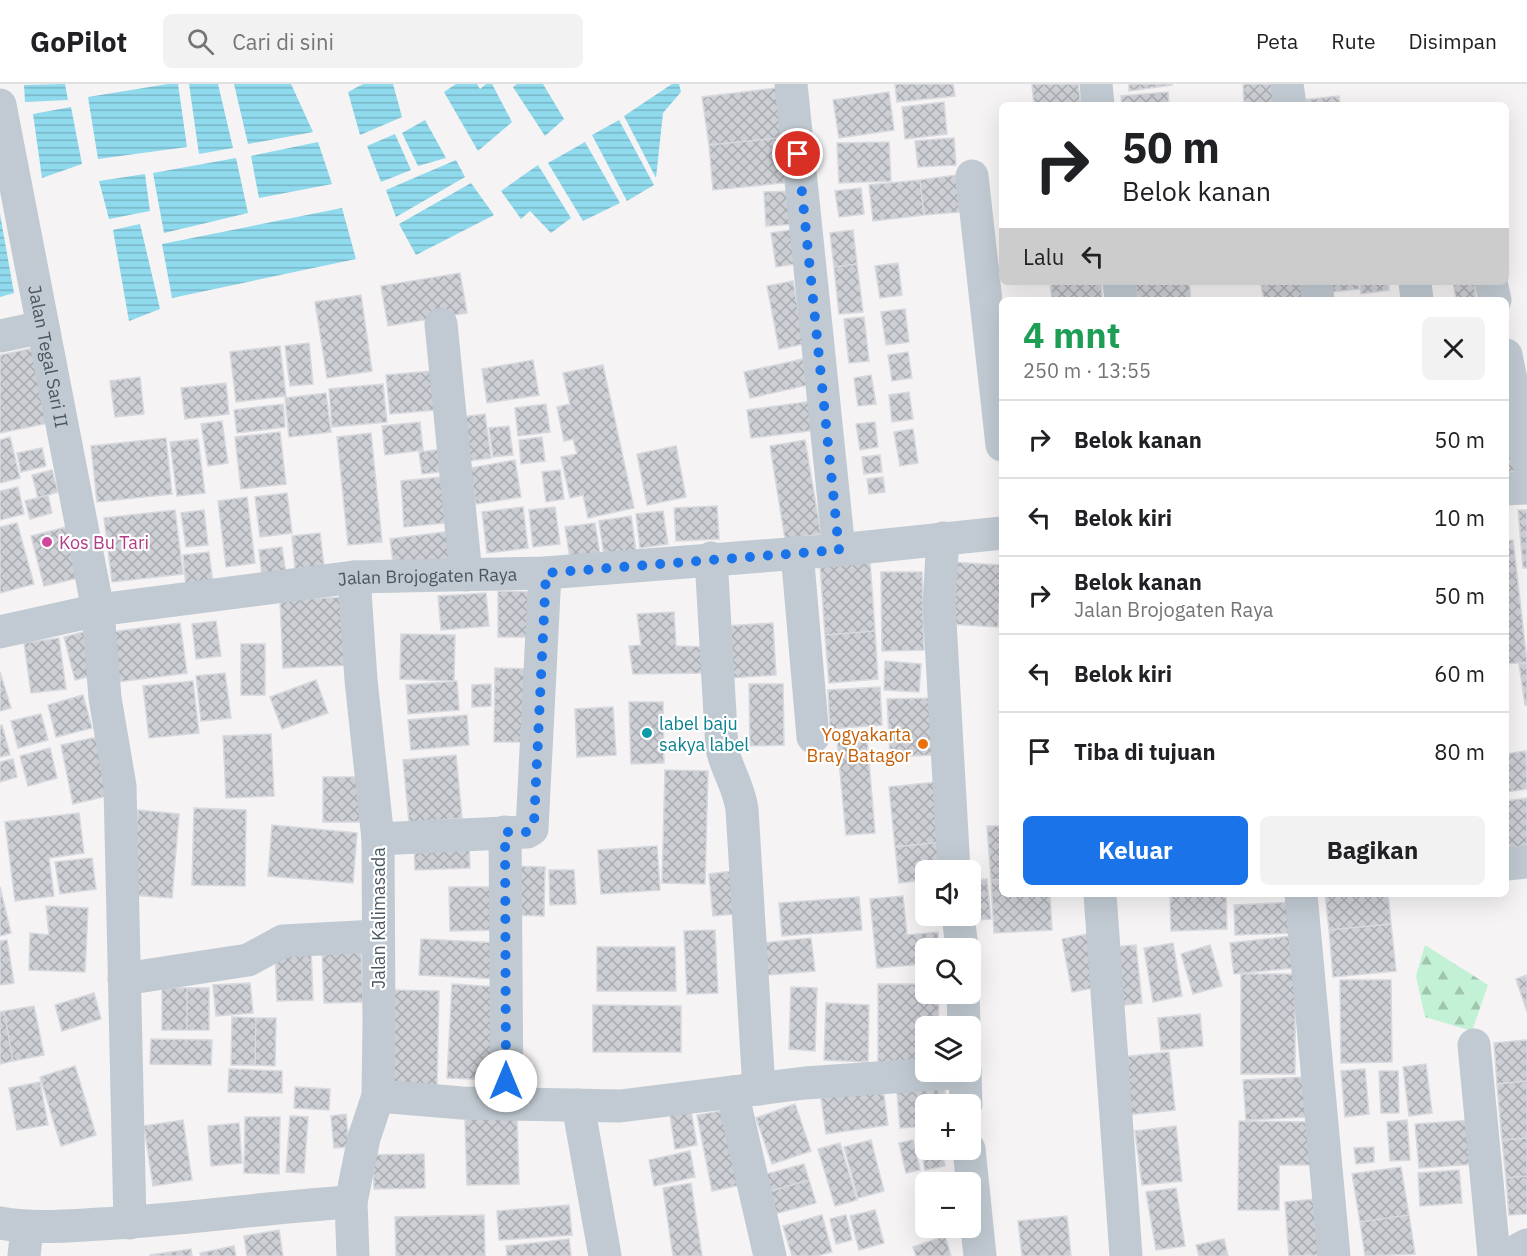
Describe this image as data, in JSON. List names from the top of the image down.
{
  "streets": {
    "street": ["Jalan Tegal Sari II", "Jalan Brojogaten Raya", "Jalan Kalimasada"]
  },
  "crossings": [
    ["Jalan Tegal Sari II", "Jalan Brojogaten Raya"],
    ["Jalan Brojogaten Raya", "Jalan Kalimasada"]
  ],
  "places": ["Kos Bu Tari", "label baju sakya label", "Yogyakarta Bray Batagor"],
  "page": {
    "header": "GoPilot",
    "search": "Cari di sini",
    "nav": ["Peta", "Rute", "Disimpan"],
    "turn": ["50 m", "Belok kanan"],
    "then": "Lalu",
    "heading": ["4 mnt", "250 m · 13:55"],
    "list": [
      {
        "name": "Belok kanan",
        "value": "50 m"
      },
      {
        "name": "Belok kiri",
        "value": "10 m"
      },
      {
        "name": "Belok kanan",
        "note": "Jalan Brojogaten Raya",
        "value": "50 m"
      },
      {
        "name": "Belok kiri",
        "value": "60 m"
      },
      {
        "name": "Tiba di tujuan",
        "value": "80 m"
      }
    ],
    "buttons": ["Keluar", "Bagikan"],
    "map_buttons": ["+", "−"]
  }
}
